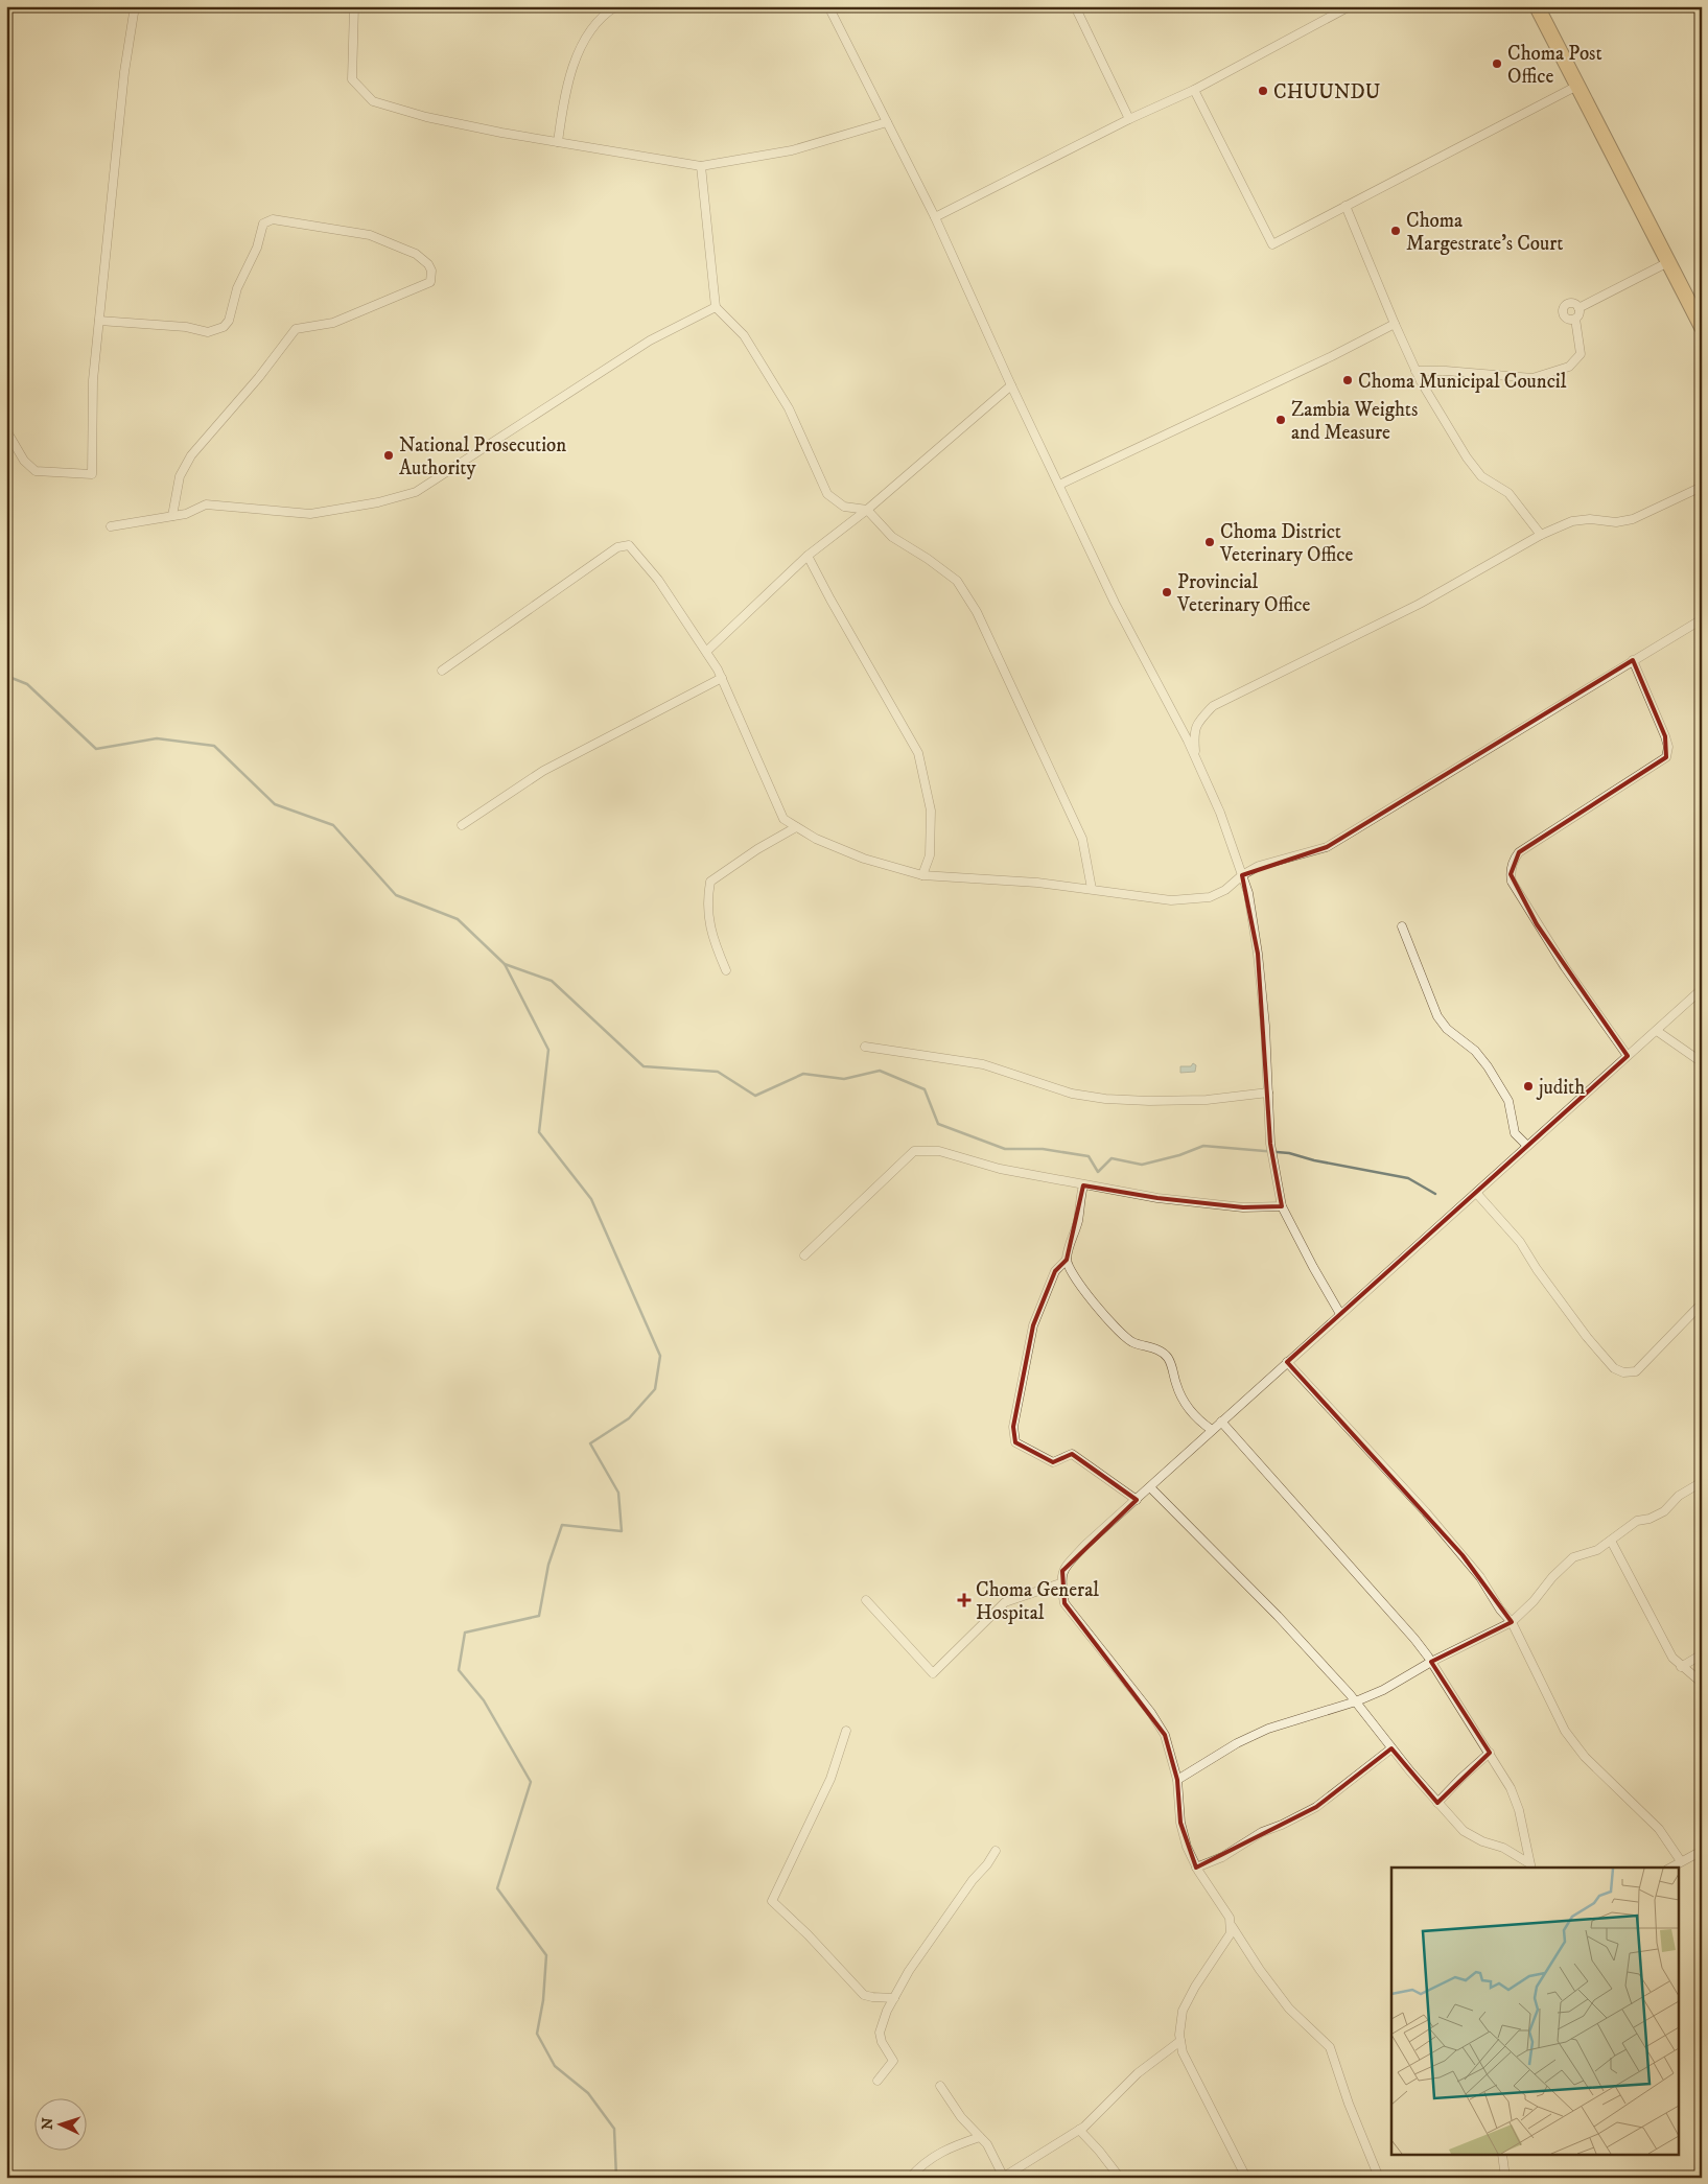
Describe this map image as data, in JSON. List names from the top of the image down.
{
  "places": {
    "other": [
      "Choma Post Office",
      "CHUUNDU",
      "Choma Margestrate's Court",
      "Choma Municipal Council",
      "Zambia Weights and Measure",
      "National Prosecution Authority",
      "Choma District Veterinary Office",
      "Provincial Veterinary Office",
      "judith"
    ],
    "health": ["Choma General Hospital"]
  },
  "north": "left"
}
